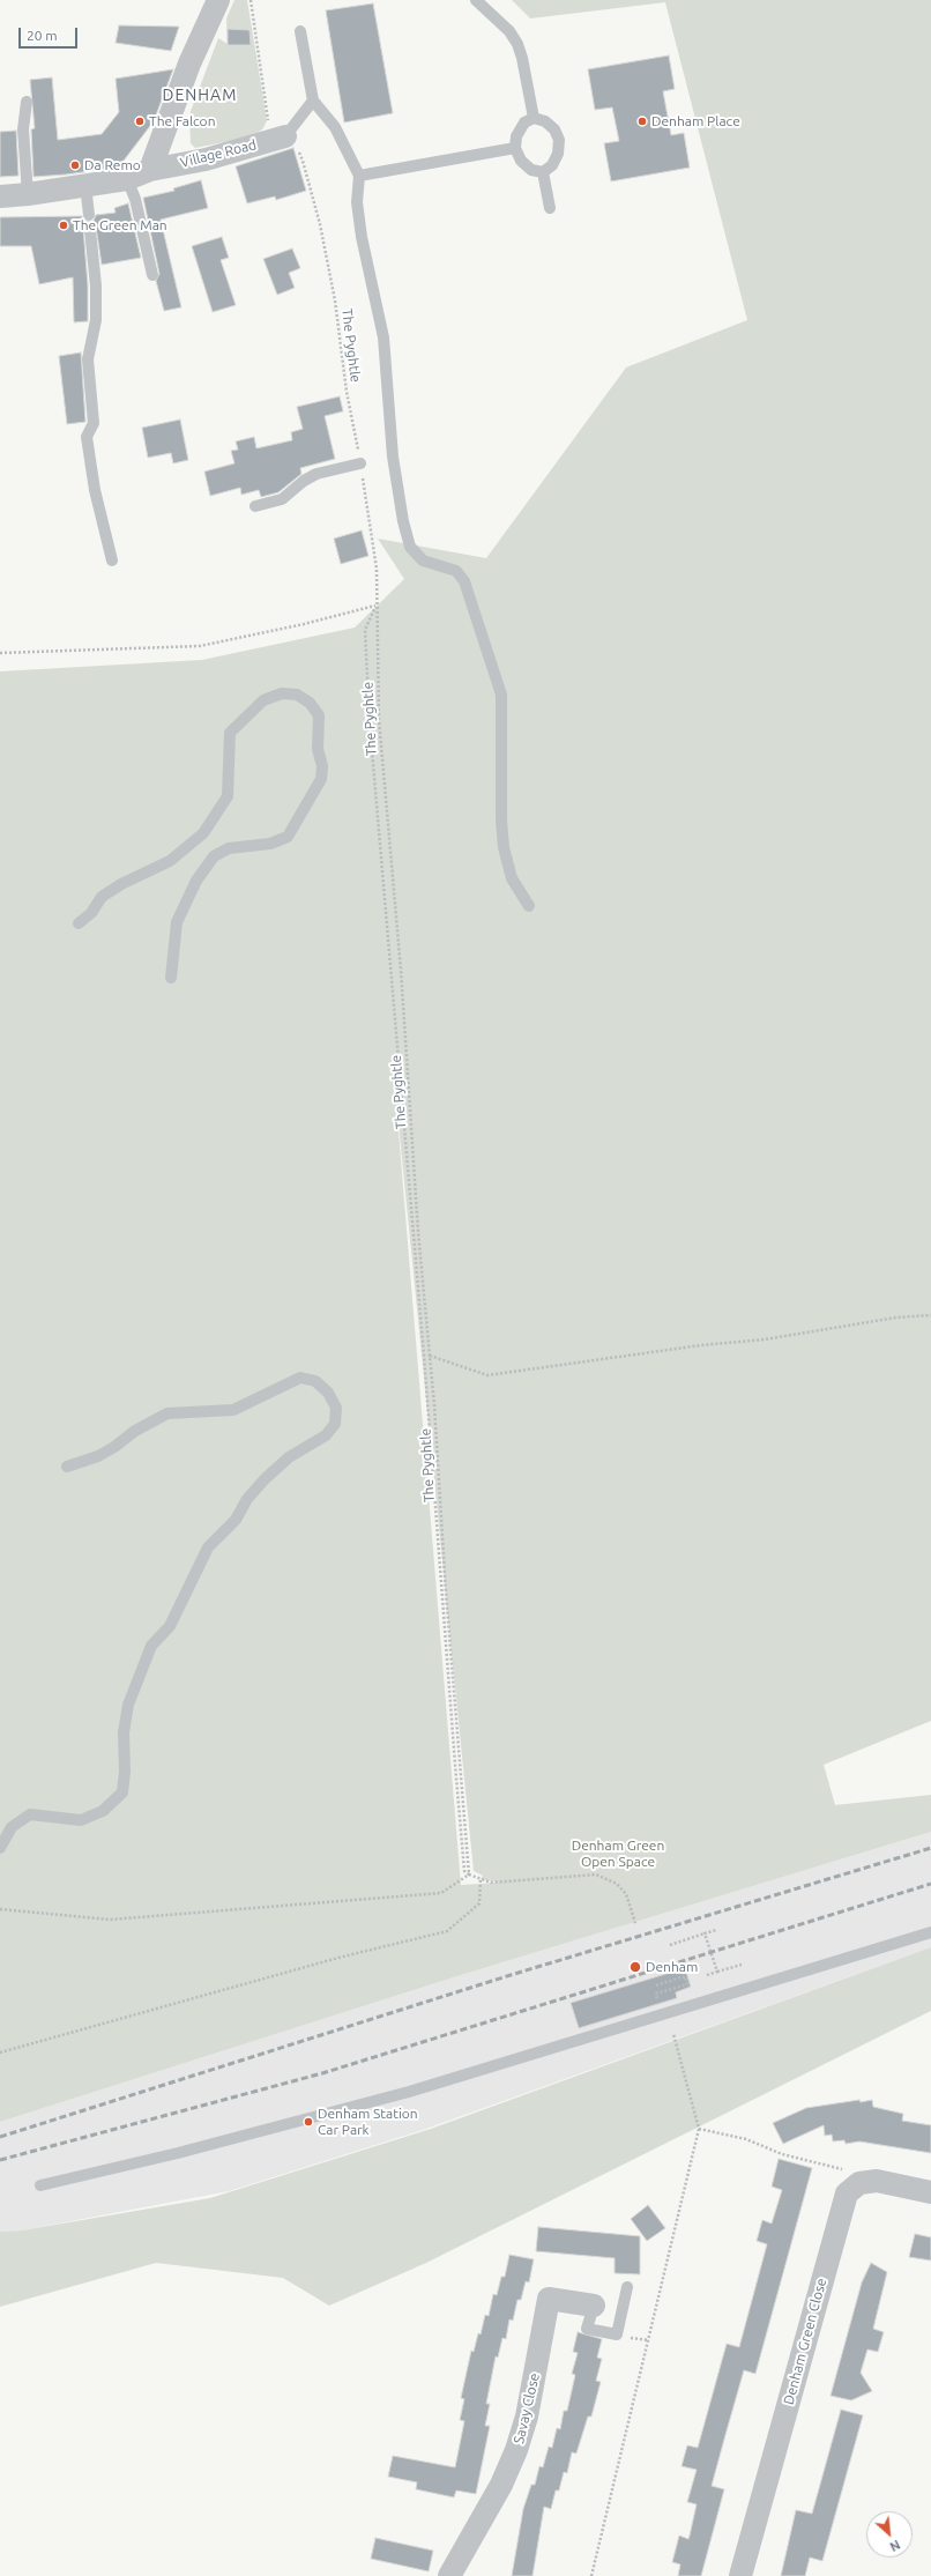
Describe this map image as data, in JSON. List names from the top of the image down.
{
  "streets": {
    "street": ["Village Road", "Denham Green Close", "Savay Close"],
    "path": ["The Pyghtle"]
  },
  "crossings": [
    ["Village Road", "The Pyghtle"]
  ],
  "districts": ["DENHAM"],
  "parks": ["Denham Green Open Space"],
  "places": [
    "The Falcon",
    "Denham Place",
    "Da Remo",
    "The Green Man",
    "Denham",
    "Denham Station Car Park"
  ],
  "scale_bar": "20 m",
  "north": "bottom right"
}
